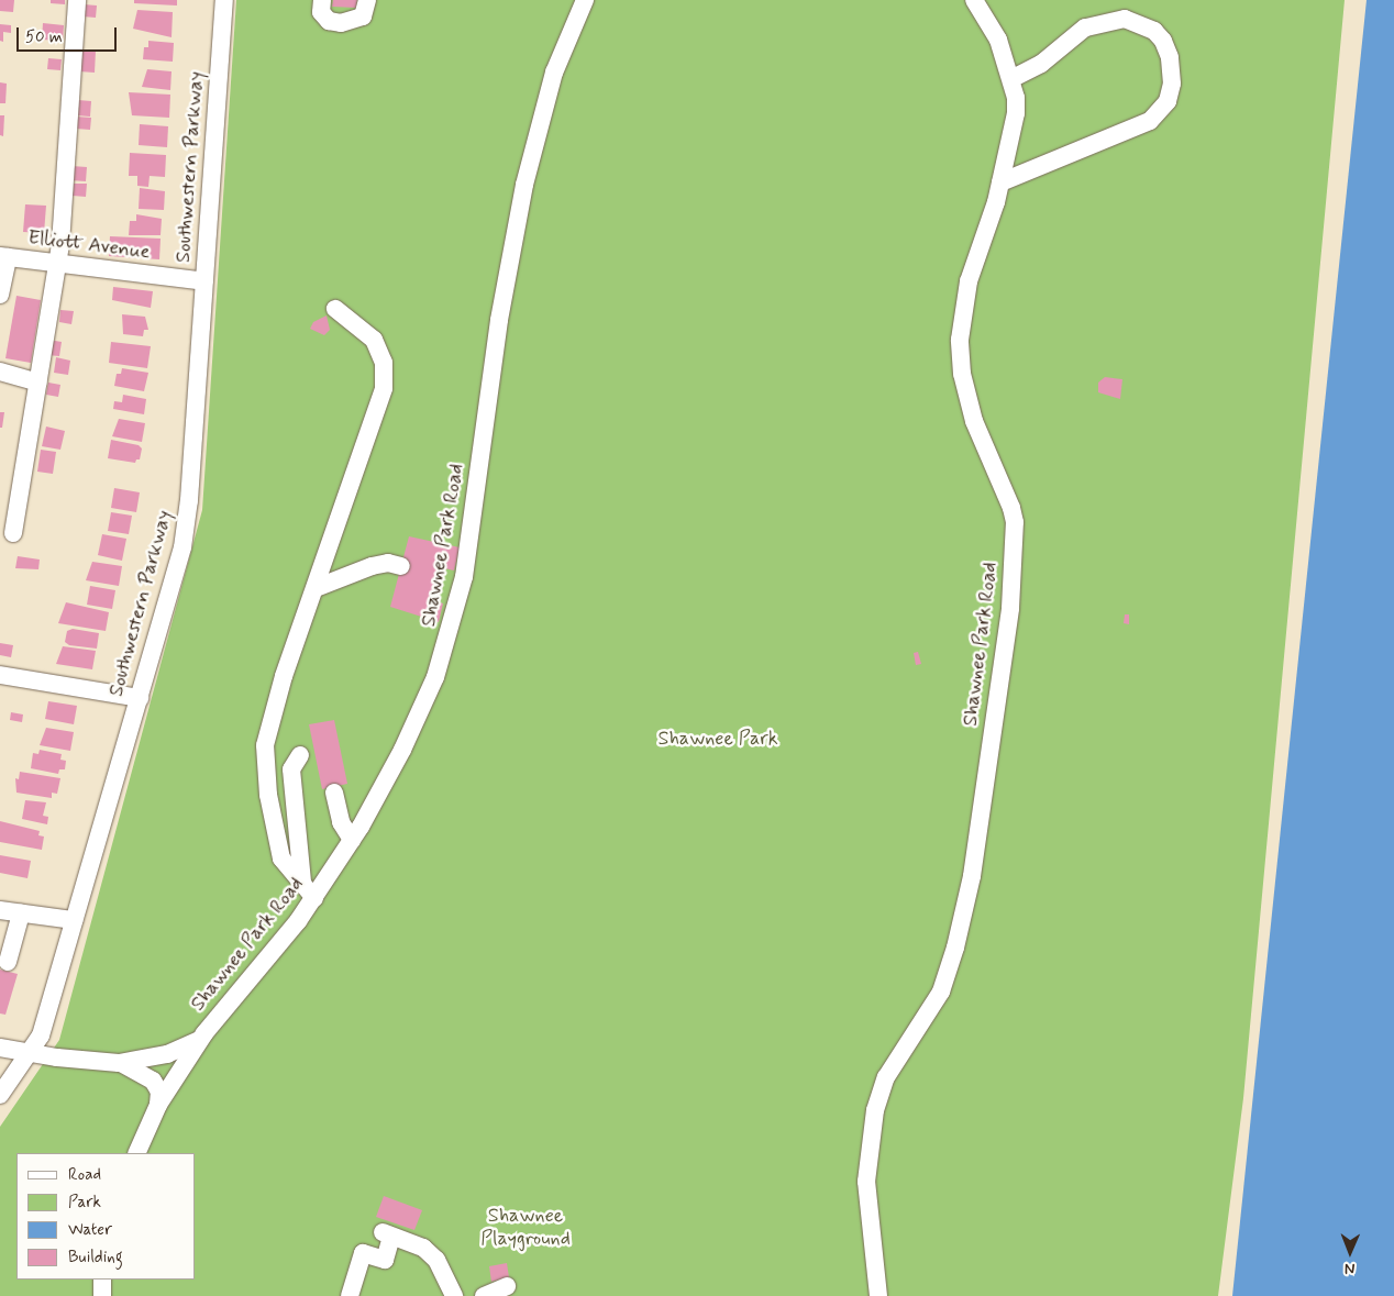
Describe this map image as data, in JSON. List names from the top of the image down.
{
  "streets": {
    "street": ["Southwestern Parkway", "Elliott Avenue", "Shawnee Park Road"]
  },
  "crossings": [
    ["Southwestern Parkway", "Elliott Avenue"]
  ],
  "parks": ["Shawnee Park", "Shawnee Playground"],
  "legend": [
    "Road",
    "Park",
    "Water",
    "Building"
  ],
  "scale_bar": "50 m",
  "north": "bottom"
}
